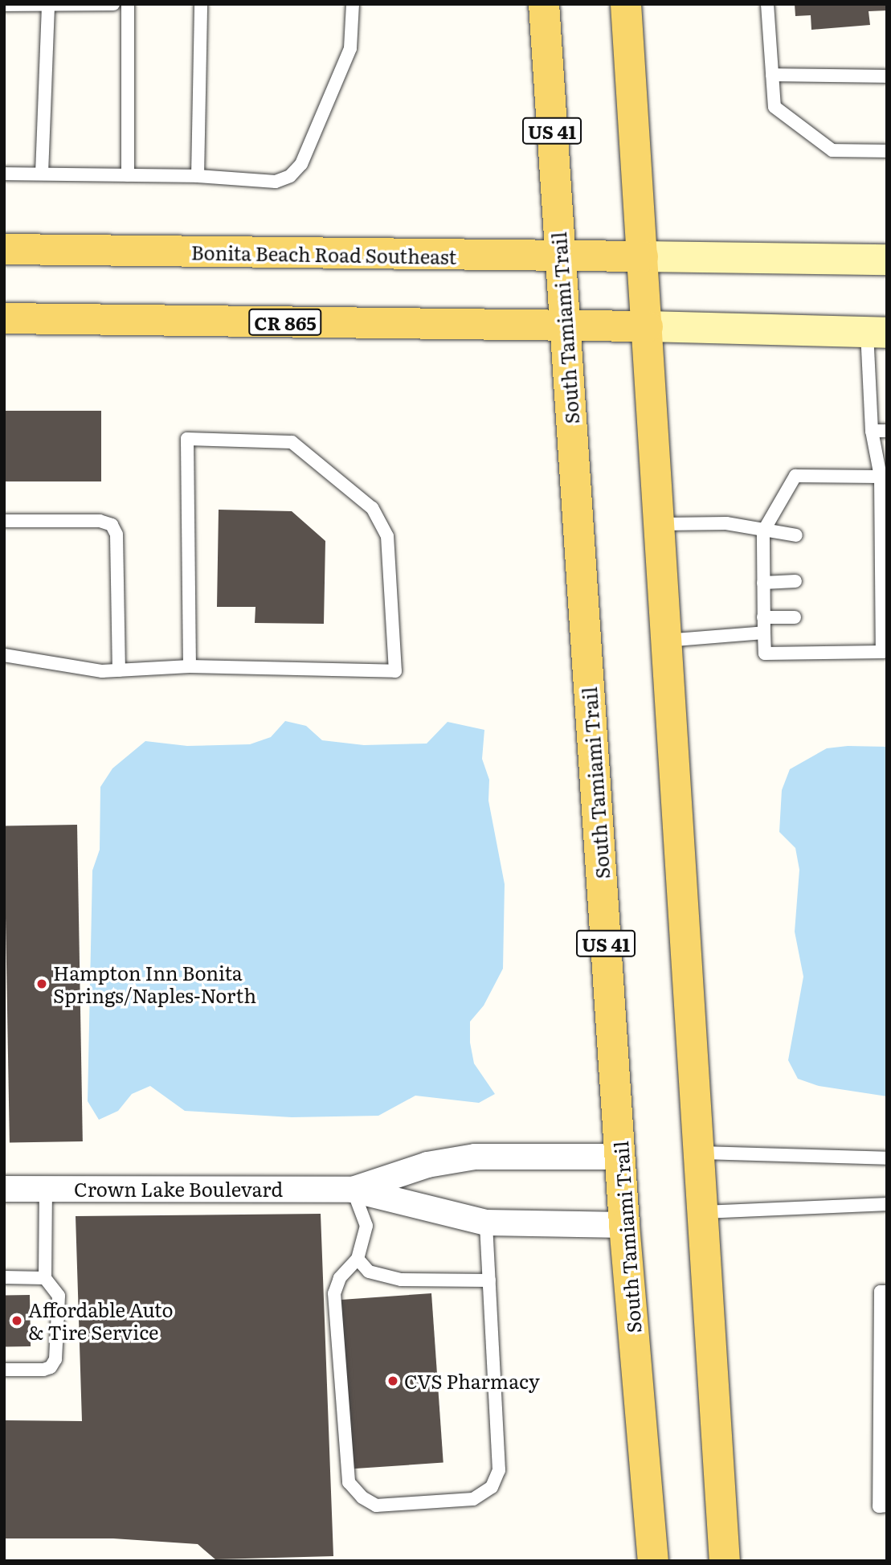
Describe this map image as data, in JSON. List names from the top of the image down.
{
  "streets": {
    "main road": [
      "US 41",
      "Bonita Beach Road Southeast",
      "CR 865",
      "South Tamiami Trail"
    ],
    "street": ["Crown Lake Boulevard"]
  },
  "crossings": [
    ["Bonita Beach Road Southeast", "South Tamiami Trail"],
    ["CR 865", "South Tamiami Trail"],
    ["South Tamiami Trail", "Crown Lake Boulevard"]
  ],
  "places": ["Hampton Inn Bonita Springs/Naples-North", "Affordable Auto & Tire Service", "CVS Pharmacy"]
}
